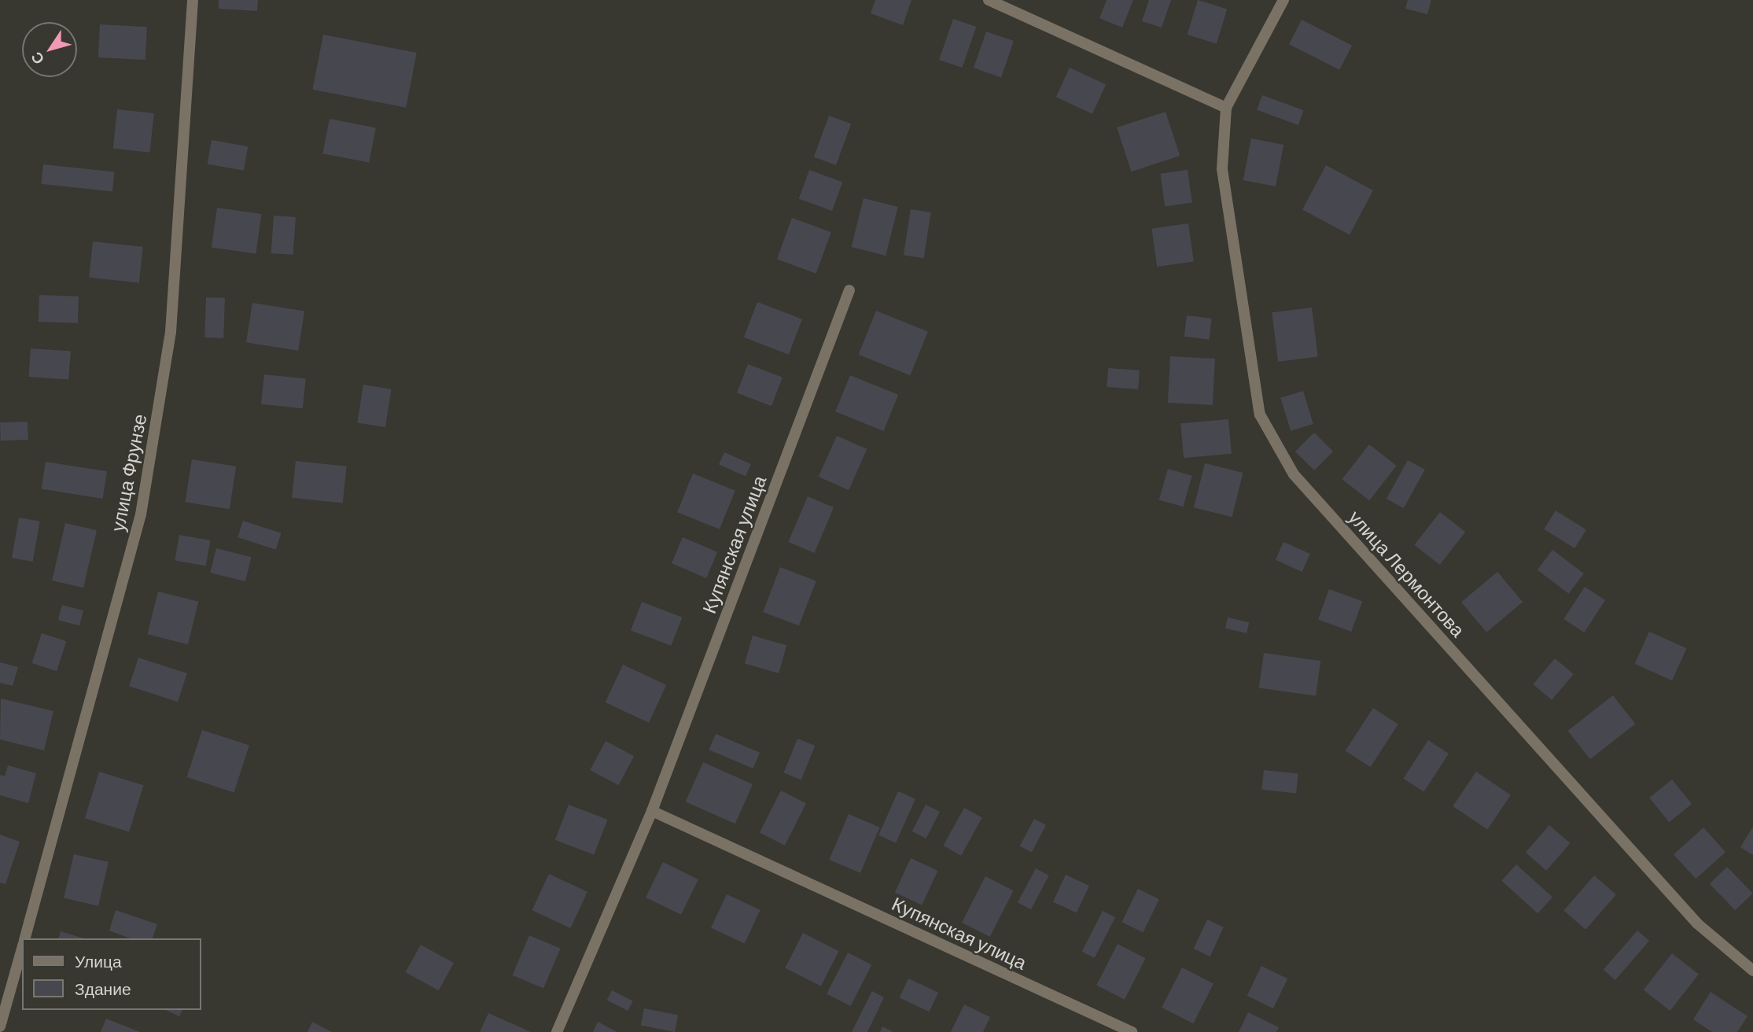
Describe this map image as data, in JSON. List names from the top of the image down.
{
  "streets": {
    "street": ["улица Фрунзе", "Купянская улица", "улица Лермонтова"]
  },
  "legend": ["Улица", "Здание"],
  "north": "bottom left"
}
